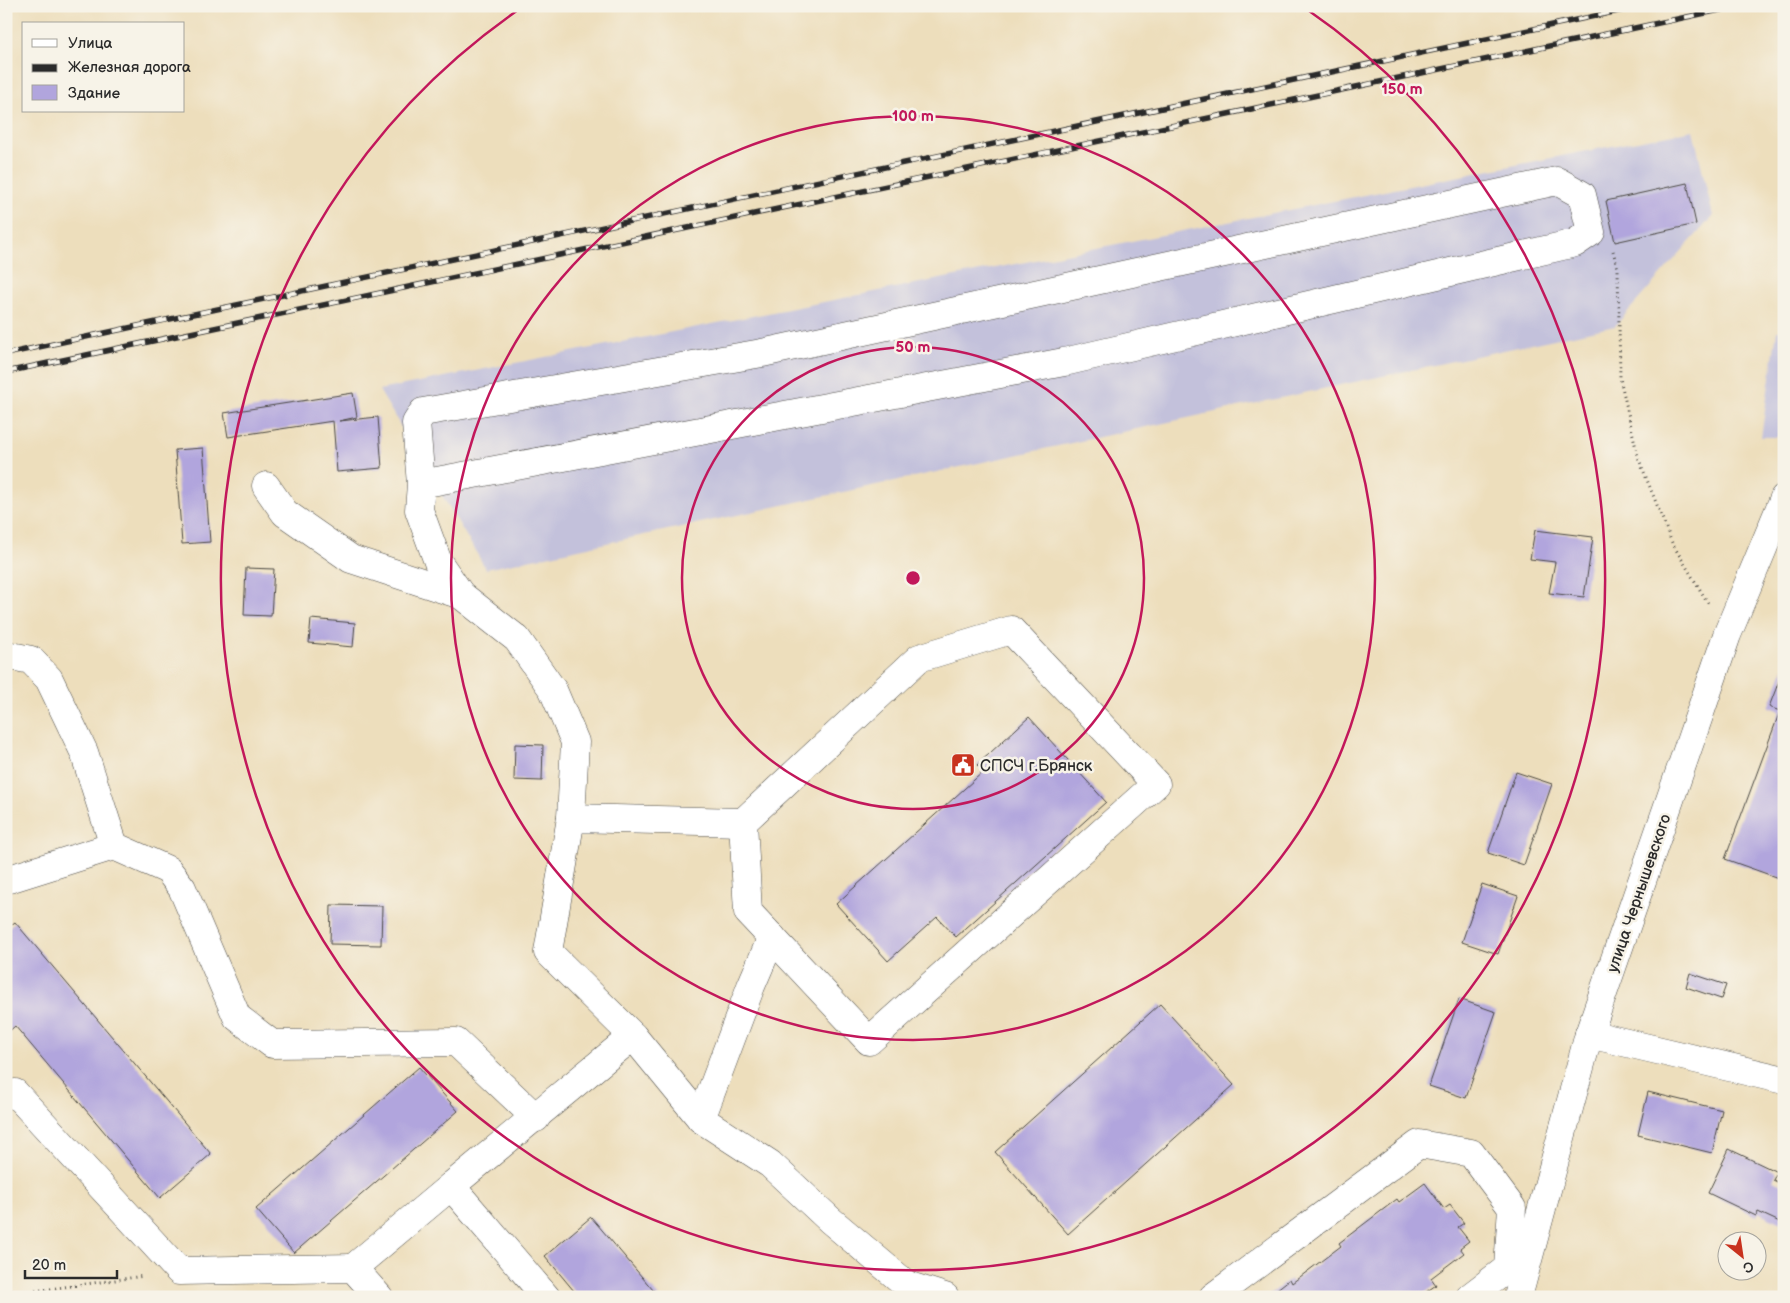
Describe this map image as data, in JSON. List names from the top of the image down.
{
  "streets": {
    "street": ["улица Чернышевского"]
  },
  "places": {
    "public building": ["СПСЧ г.Брянск"]
  },
  "legend": ["Улица", "Железная дорога", "Здание"],
  "scale_bar": "20 m",
  "north": "bottom right",
  "rings": ["150 m", "100 m", "50 m"]
}
